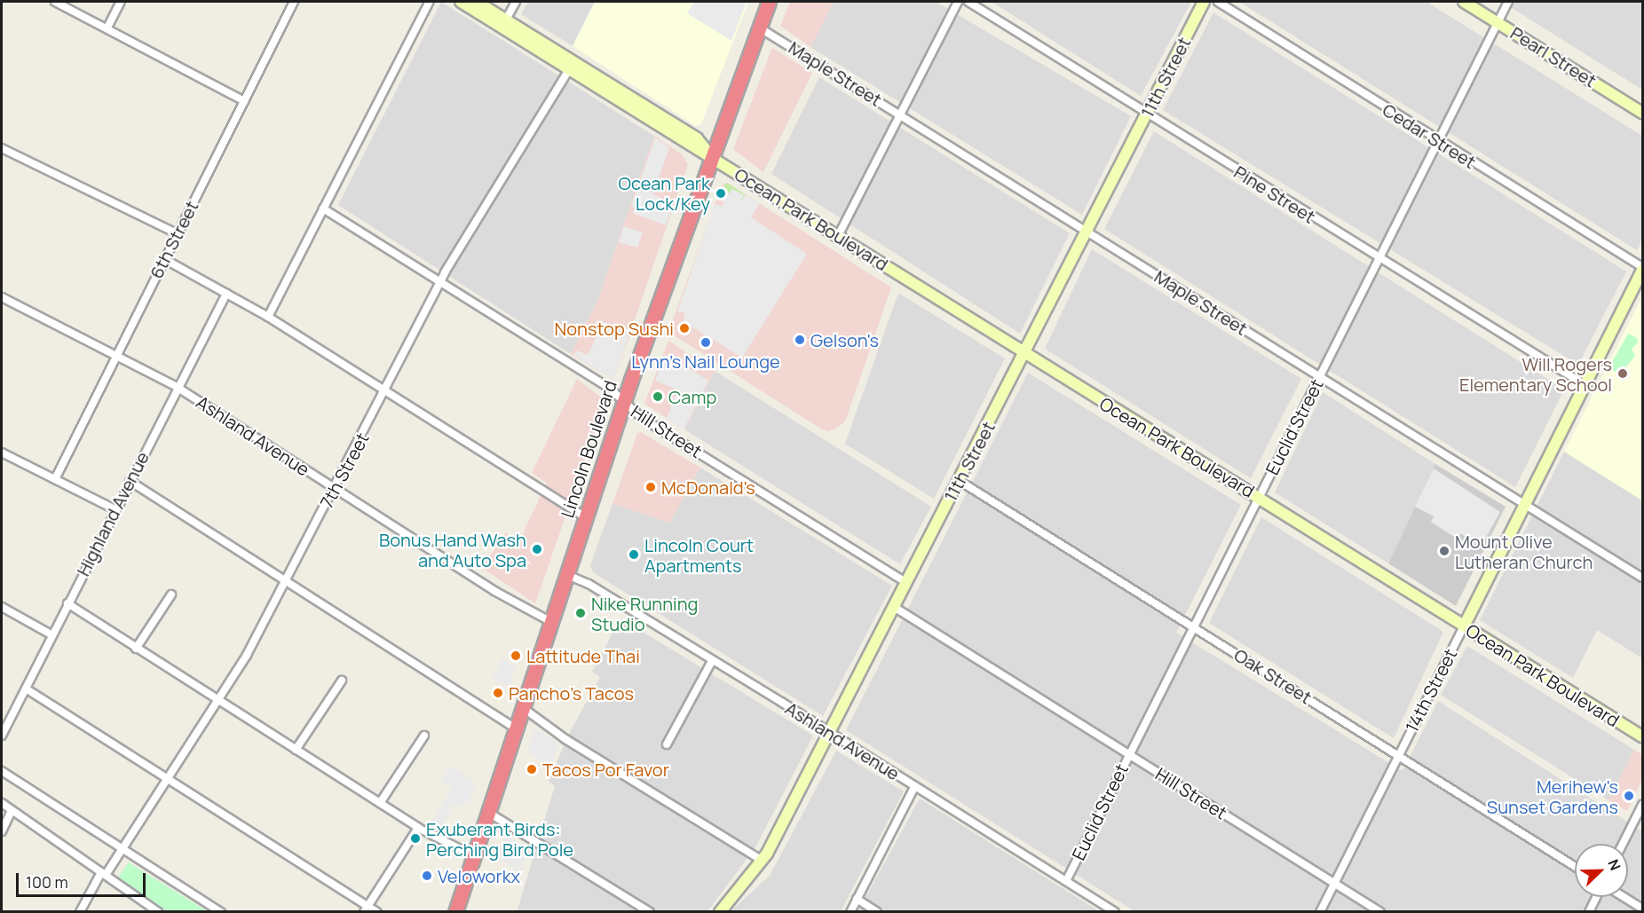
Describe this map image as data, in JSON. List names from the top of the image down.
{
  "streets": {
    "highway": ["Lincoln Boulevard"],
    "street": [
      "Pearl Street",
      "Maple Street",
      "11th Street",
      "Cedar Street",
      "Pine Street",
      "Ocean Park Boulevard",
      "6th Street",
      "Euclid Street",
      "Hill Street",
      "Ashland Avenue",
      "7th Street",
      "Highland Avenue",
      "Oak Street",
      "14th Street"
    ]
  },
  "crossings": [
    ["Pearl Street", "Euclid Street"],
    ["Maple Street", "11th Street"],
    ["Maple Street", "Euclid Street"],
    ["Maple Street", "Lincoln Boulevard"],
    ["Maple Street", "14th Street"],
    ["11th Street", "Pine Street"],
    ["11th Street", "Ocean Park Boulevard"],
    ["11th Street", "Hill Street"],
    ["11th Street", "Ashland Avenue"],
    ["11th Street", "Oak Street"],
    ["Cedar Street", "Euclid Street"],
    ["Cedar Street", "14th Street"],
    ["Pine Street", "Euclid Street"],
    ["Pine Street", "14th Street"],
    ["Ocean Park Boulevard", "Euclid Street"],
    ["Ocean Park Boulevard", "Lincoln Boulevard"],
    ["Ocean Park Boulevard", "7th Street"],
    ["Ocean Park Boulevard", "14th Street"],
    ["6th Street", "Ashland Avenue"],
    ["Euclid Street", "Hill Street"],
    ["Euclid Street", "Ashland Avenue"],
    ["Euclid Street", "Oak Street"],
    ["Hill Street", "Lincoln Boulevard"],
    ["Hill Street", "7th Street"],
    ["Hill Street", "14th Street"],
    ["Ashland Avenue", "Lincoln Boulevard"],
    ["Ashland Avenue", "7th Street"],
    ["Ashland Avenue", "Highland Avenue"],
    ["Oak Street", "14th Street"]
  ],
  "places": [
    "Ocean Park Lock/Key",
    "Nonstop Sushi",
    "Gelson's",
    "Lynn's Nail Lounge",
    "Will Rogers Elementary School",
    "Camp",
    "McDonald's",
    "Bonus Hand Wash and Auto Spa",
    "Mount Olive Lutheran Church",
    "Lincoln Court Apartments",
    "Nike Running Studio",
    "Lattitude Thai",
    "Pancho's Tacos",
    "Tacos Por Favor",
    "Merihew's Sunset Gardens",
    "Exuberant Birds: Perching Bird Pole",
    "Veloworkx"
  ],
  "scale_bar": "100 m",
  "north": "top right"
}
